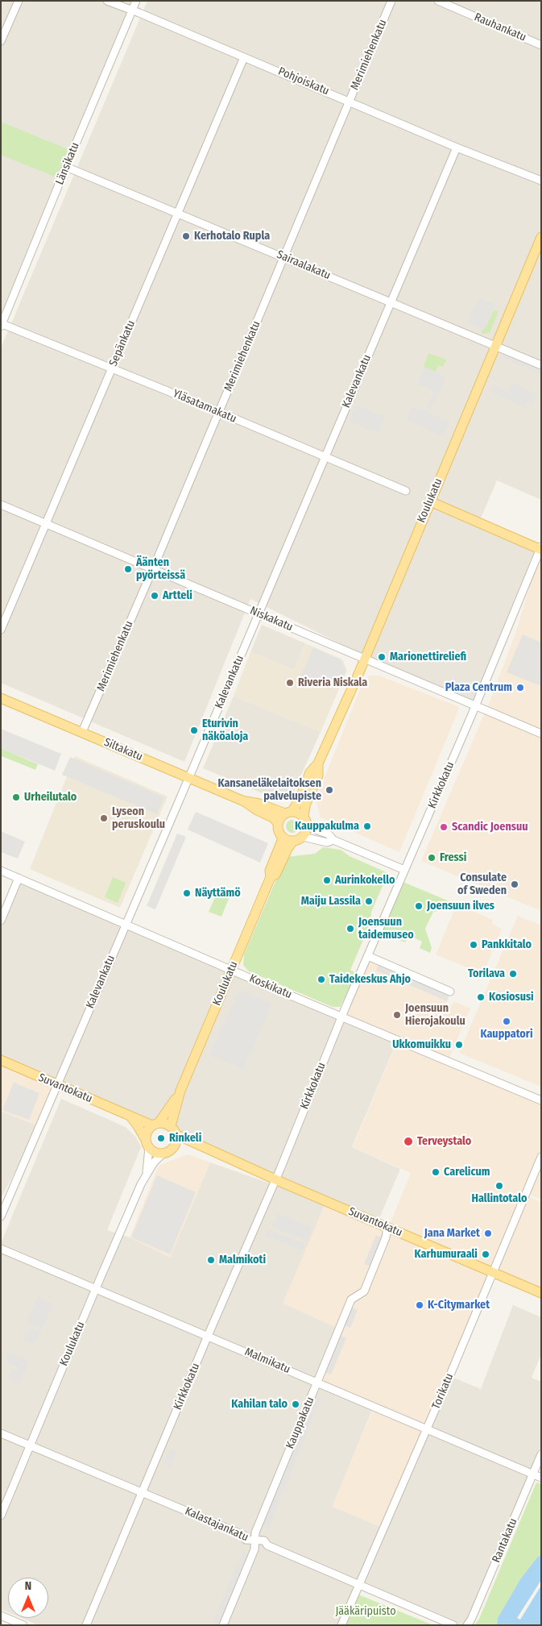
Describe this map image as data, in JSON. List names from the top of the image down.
{
  "streets": {
    "main road": ["Koulukatu", "Siltakatu", "Suvantokatu"],
    "street": [
      "Rauhankatu",
      "Merimiehenkatu",
      "Pohjoiskatu",
      "Länsikatu",
      "Sairaalakatu",
      "Sepänkatu",
      "Kalevankatu",
      "Yläsatamakatu",
      "Niskakatu",
      "Kirkkokatu",
      "Koskikatu",
      "Malmikatu",
      "Torikatu",
      "Kauppakatu",
      "Kalastajankatu",
      "Rantakatu"
    ]
  },
  "crossings": [
    ["Merimiehenkatu", "Pohjoiskatu"],
    ["Merimiehenkatu", "Sairaalakatu"],
    ["Merimiehenkatu", "Yläsatamakatu"],
    ["Merimiehenkatu", "Niskakatu"],
    ["Merimiehenkatu", "Siltakatu"],
    ["Pohjoiskatu", "Länsikatu"],
    ["Pohjoiskatu", "Sepänkatu"],
    ["Pohjoiskatu", "Kalevankatu"],
    ["Länsikatu", "Sairaalakatu"],
    ["Länsikatu", "Yläsatamakatu"],
    ["Sairaalakatu", "Sepänkatu"],
    ["Sairaalakatu", "Kalevankatu"],
    ["Sairaalakatu", "Koulukatu"],
    ["Sepänkatu", "Yläsatamakatu"],
    ["Sepänkatu", "Niskakatu"],
    ["Kalevankatu", "Yläsatamakatu"],
    ["Kalevankatu", "Niskakatu"],
    ["Kalevankatu", "Siltakatu"],
    ["Kalevankatu", "Koskikatu"],
    ["Kalevankatu", "Suvantokatu"],
    ["Koulukatu", "Niskakatu"],
    ["Koulukatu", "Siltakatu"],
    ["Koulukatu", "Koskikatu"],
    ["Koulukatu", "Suvantokatu"],
    ["Koulukatu", "Malmikatu"],
    ["Koulukatu", "Kalastajankatu"],
    ["Niskakatu", "Kirkkokatu"],
    ["Kirkkokatu", "Koskikatu"],
    ["Kirkkokatu", "Suvantokatu"],
    ["Kirkkokatu", "Malmikatu"],
    ["Kirkkokatu", "Kalastajankatu"],
    ["Suvantokatu", "Torikatu"],
    ["Suvantokatu", "Kauppakatu"],
    ["Malmikatu", "Torikatu"],
    ["Malmikatu", "Kauppakatu"],
    ["Malmikatu", "Rantakatu"],
    ["Torikatu", "Kalastajankatu"],
    ["Kauppakatu", "Kalastajankatu"]
  ],
  "parks": ["Jääkäripuisto"],
  "places": [
    "Kerhotalo Rupla",
    "Äänten pyörteissä",
    "Artteli",
    "Marionettireliefi",
    "Riveria Niskala",
    "Plaza Centrum",
    "Eturivin näköaloja",
    "Kansaneläkelaitoksen palvelupiste",
    "Urheilutalo",
    "Lyseon peruskoulu",
    "Kauppakulma",
    "Scandic Joensuu",
    "Fressi",
    "Aurinkokello",
    "Consulate of Sweden",
    "Näyttämö",
    "Maiju Lassila",
    "Joensuun ilves",
    "Joensuun taidemuseo",
    "Pankkitalo",
    "Torilava",
    "Taidekeskus Ahjo",
    "Kosiosusi",
    "Joensuun Hierojakoulu",
    "Kauppatori",
    "Ukkomuikku",
    "Rinkeli",
    "Terveystalo",
    "Carelicum",
    "Hallintotalo",
    "Jana Market",
    "Karhumuraali",
    "Malmikoti",
    "K-Citymarket",
    "Kahilan talo"
  ],
  "north": "top"
}
